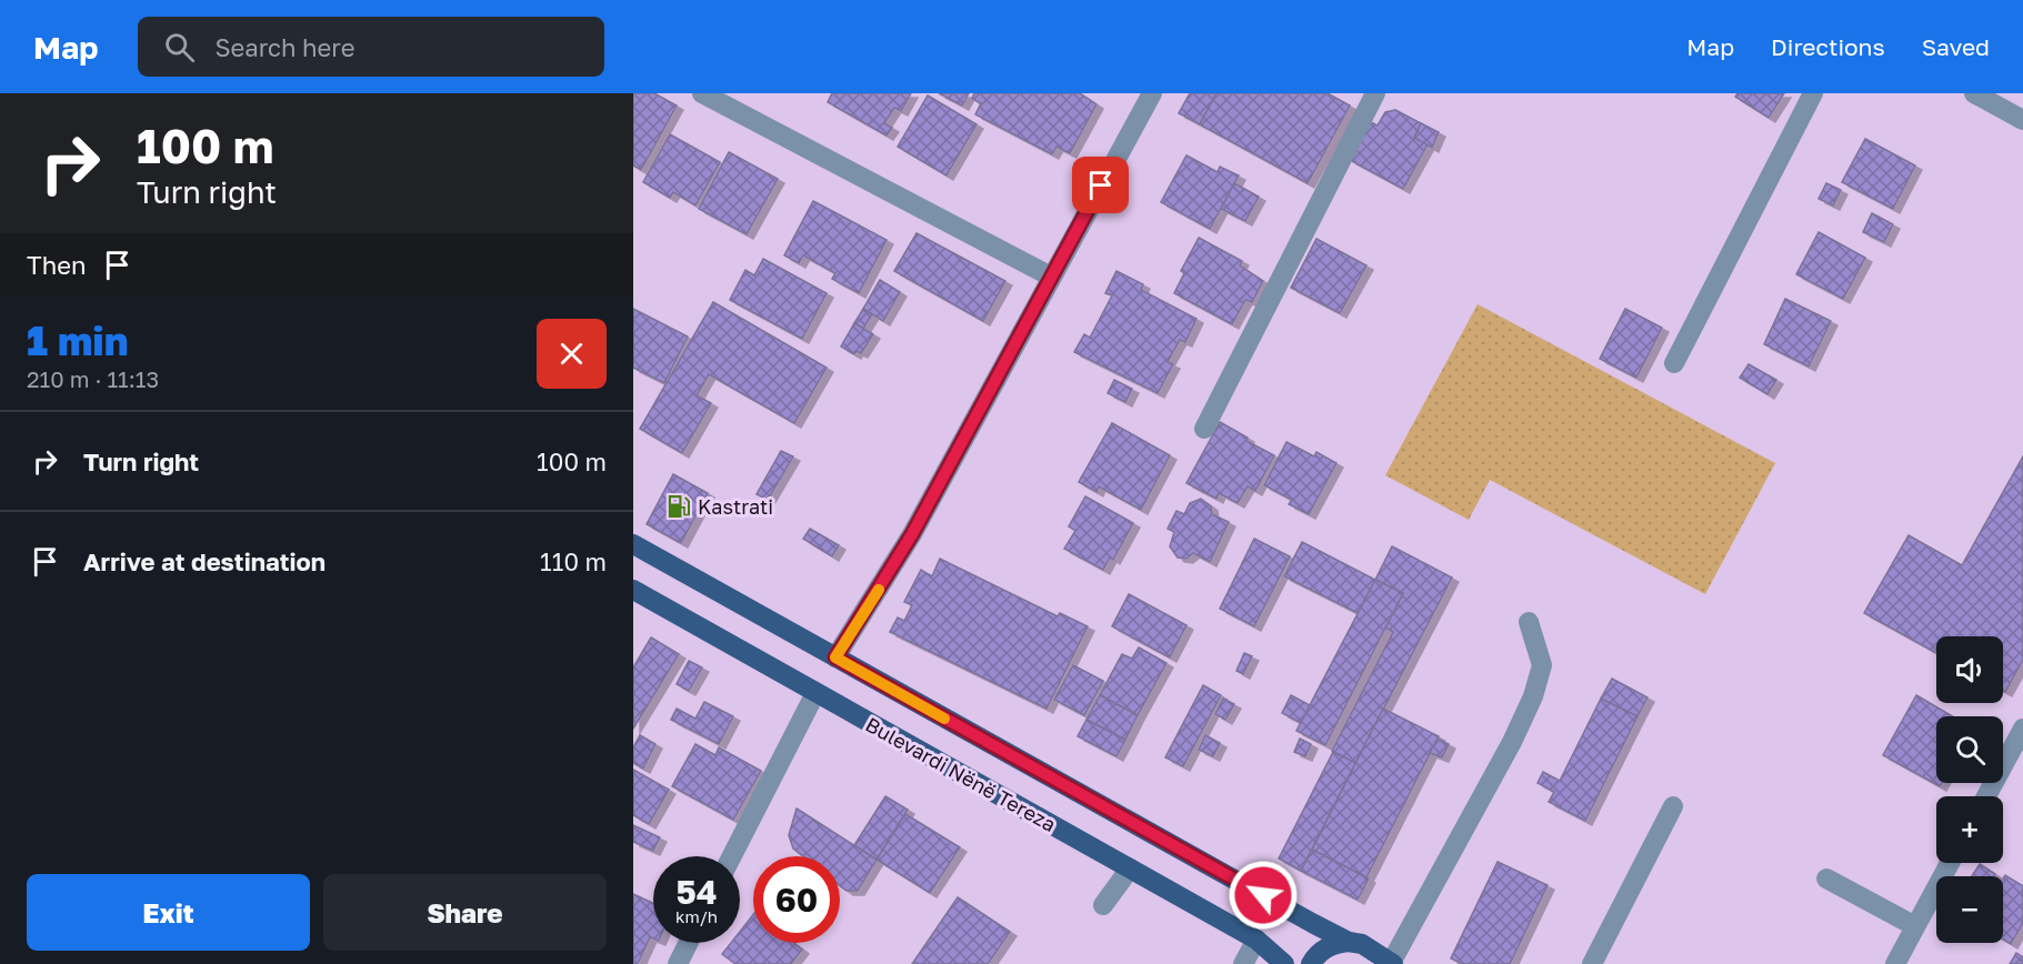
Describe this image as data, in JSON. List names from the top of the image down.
{
  "streets": {
    "main road": ["Bulevardi Nënë Tereza"]
  },
  "places": {
    "fuel station": ["Kastrati"]
  },
  "page": {
    "header": "Map",
    "search": "Search here",
    "nav": ["Map", "Directions", "Saved"],
    "turn": ["100 m", "Turn right"],
    "then": "Then",
    "heading": ["1 min", "210 m · 11:13"],
    "list": [
      {
        "name": "Turn right",
        "value": "100 m"
      },
      {
        "name": "Arrive at destination",
        "value": "110 m"
      }
    ],
    "map_buttons": ["+", "−"],
    "speed": "54 km/h",
    "limit": "60",
    "buttons": ["Exit", "Share"]
  }
}
